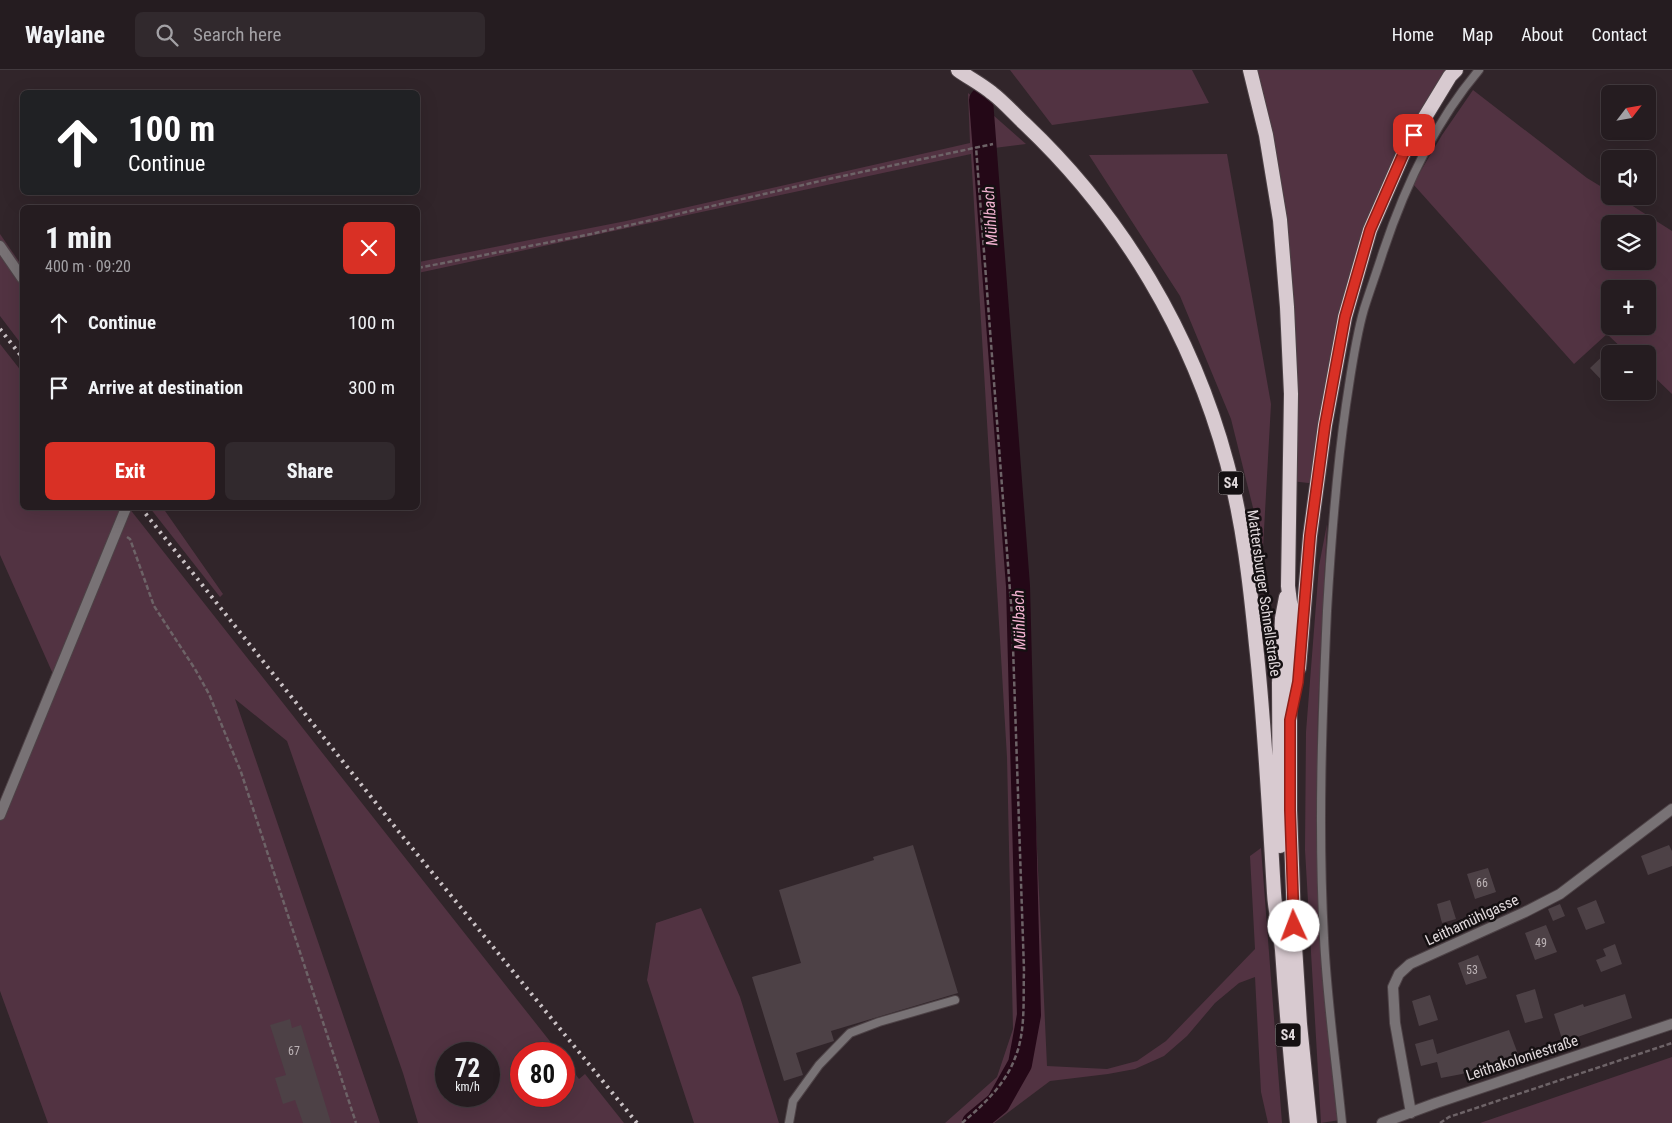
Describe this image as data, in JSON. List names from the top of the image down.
{
  "streets": {
    "highway": ["S4", "Mattersburger Schnellstraße"],
    "street": ["Leithamühlgasse", "Leithakoloniestraße"]
  },
  "crossings": [
    ["Leithamühlgasse", "Leithakoloniestraße"]
  ],
  "water": ["Mühlbach"],
  "house_numbers": [
    "66",
    "49",
    "53",
    "67"
  ],
  "north": "top right",
  "page": {
    "header": "Waylane",
    "search": "Search here",
    "nav": [
      "Home",
      "Map",
      "About",
      "Contact"
    ],
    "map_buttons": ["+", "−"],
    "turn": ["100 m", "Continue"],
    "heading": ["1 min", "400 m · 09:20"],
    "list": [
      {
        "name": "Continue",
        "value": "100 m"
      },
      {
        "name": "Arrive at destination",
        "value": "300 m"
      }
    ],
    "buttons": ["Exit", "Share"],
    "speed": "72 km/h",
    "limit": "80"
  }
}
